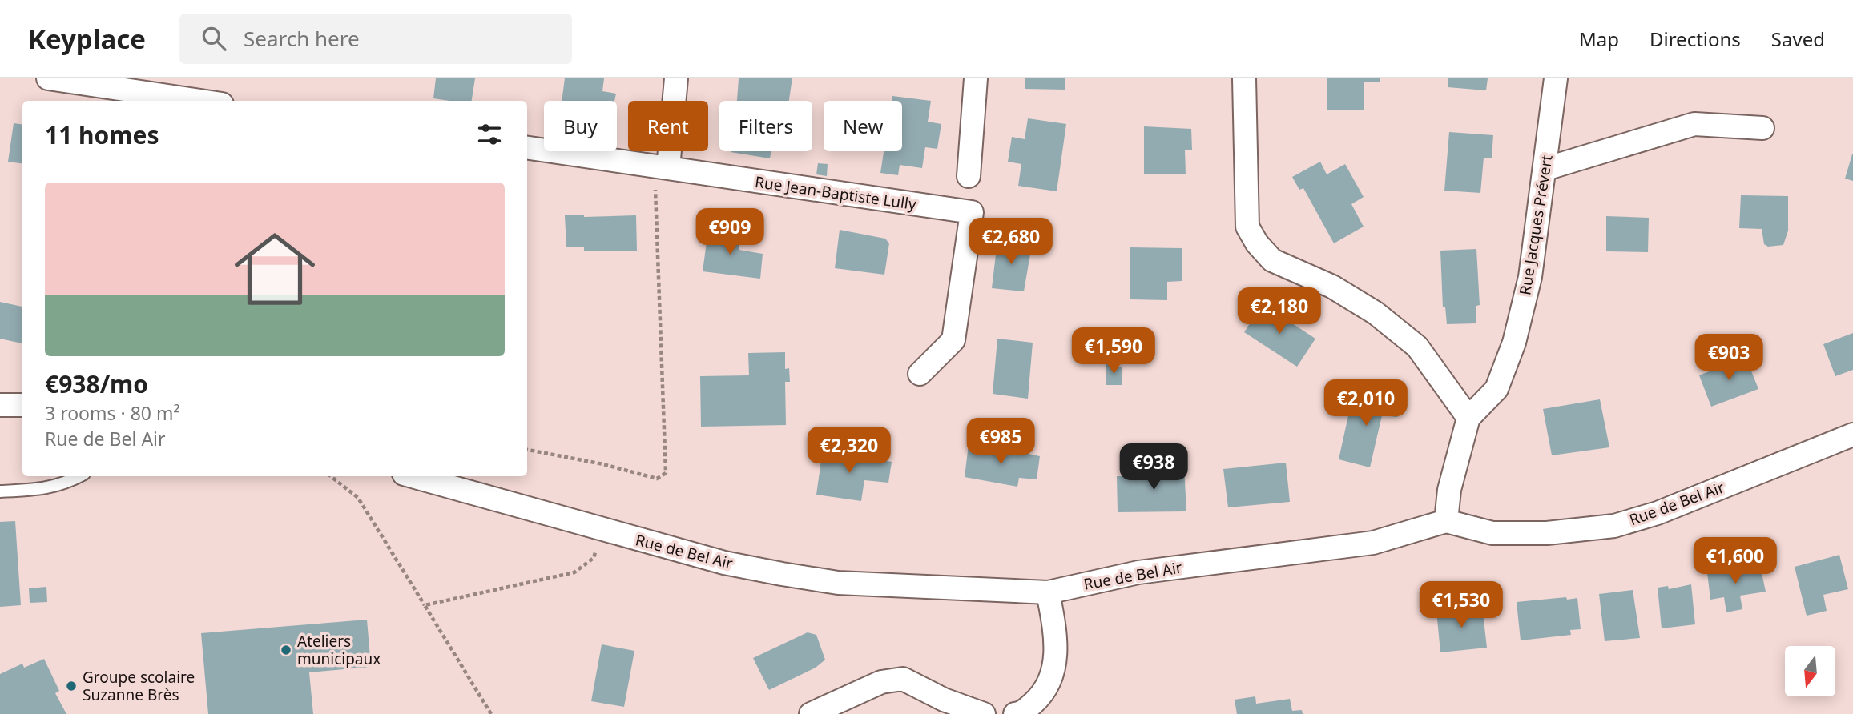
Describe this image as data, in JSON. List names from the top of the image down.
{
  "streets": {
    "street": ["Rue Jean-Baptiste Lully", "Rue Jacques Prévert", "Rue de Bel Air"]
  },
  "crossings": [
    ["Rue Jacques Prévert", "Rue de Bel Air"]
  ],
  "places": ["Ateliers municipaux", "Groupe scolaire Suzanne Brès"],
  "north": "bottom",
  "page": {
    "header": "Keyplace",
    "search": "Search here",
    "nav": ["Map", "Directions", "Saved"],
    "chip": [
      "Buy",
      "Rent",
      "Filters",
      "New"
    ],
    "heading": "11 homes",
    "list": [
      {
        "name": "€938/mo",
        "note": "3 rooms · 80 m² · Rue de Bel Air"
      }
    ],
    "price": [
      "€909",
      "€2,680",
      "€2,180",
      "€1,590",
      "€903",
      "€2,010",
      "€985",
      "€2,320",
      "€938",
      "€1,600",
      "€1,530"
    ]
  }
}
